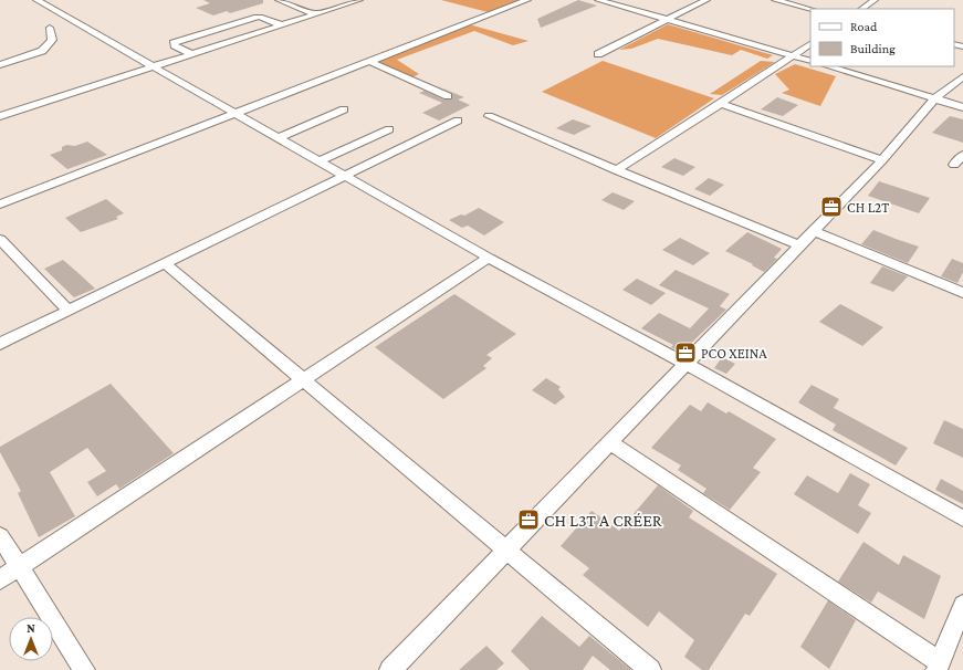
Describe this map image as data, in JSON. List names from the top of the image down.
{
  "places": {
    "office": ["CH L2T", "PCO XEINA", "CH L3T A CRÉER"]
  },
  "legend": ["Road", "Building"],
  "north": "top"
}
